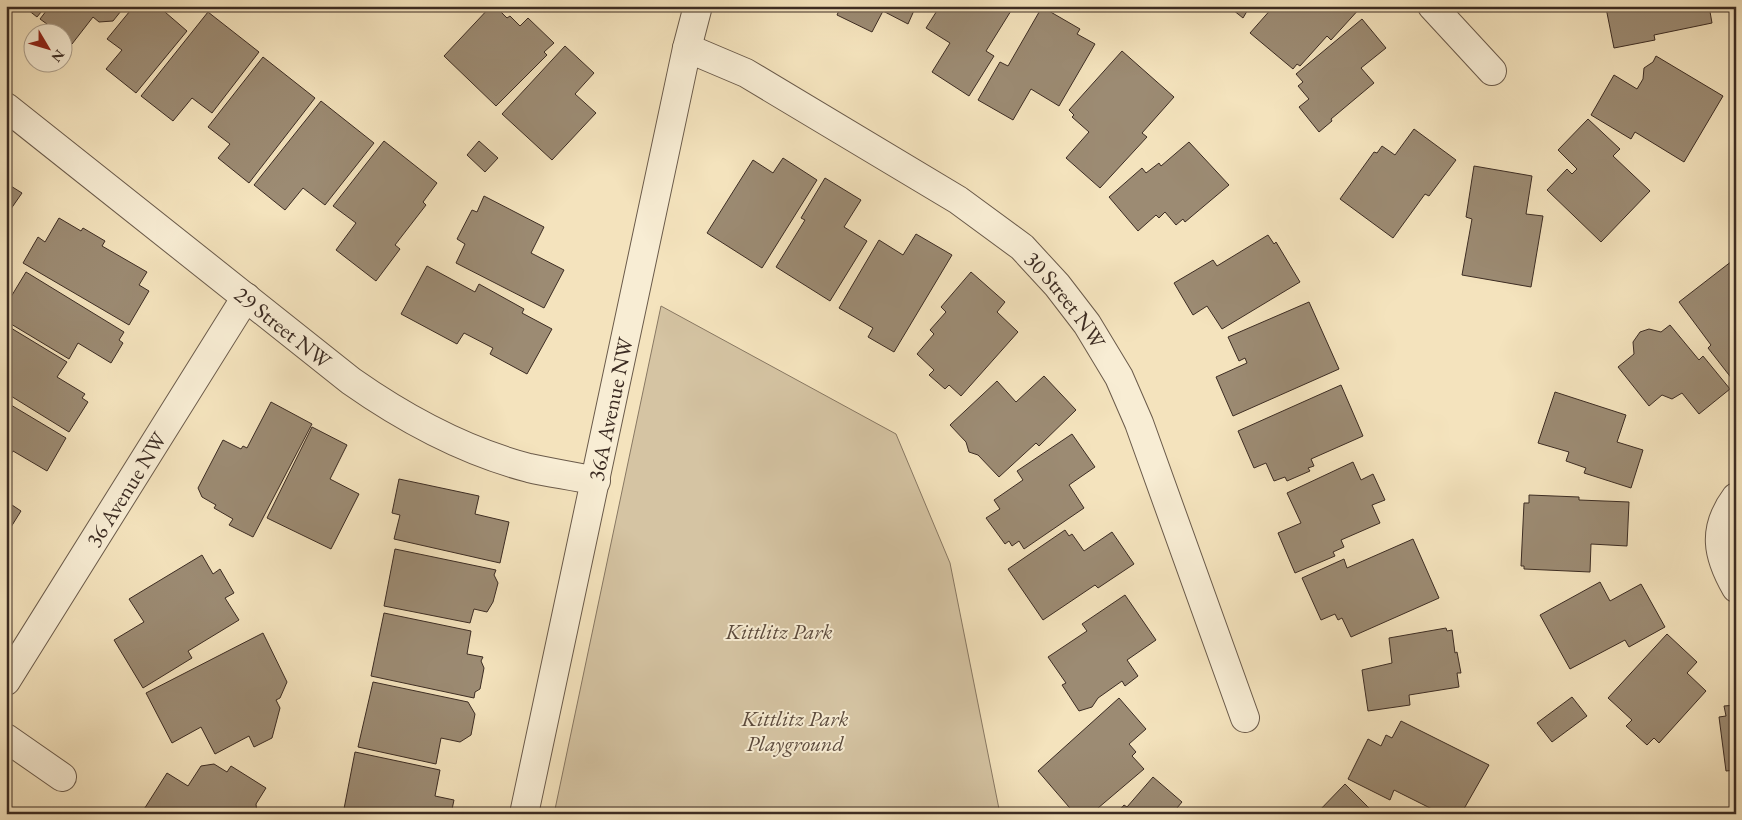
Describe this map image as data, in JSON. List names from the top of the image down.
{
  "streets": {
    "street": [
      "30 Street NW",
      "29 Street NW",
      "36A Avenue NW",
      "36 Avenue NW"
    ]
  },
  "crossings": [
    ["30 Street NW", "36A Avenue NW"],
    ["29 Street NW", "36A Avenue NW"],
    ["29 Street NW", "36 Avenue NW"]
  ],
  "parks": ["Kittlitz Park", "Kittlitz Park Playground"],
  "north": "bottom right"
}
